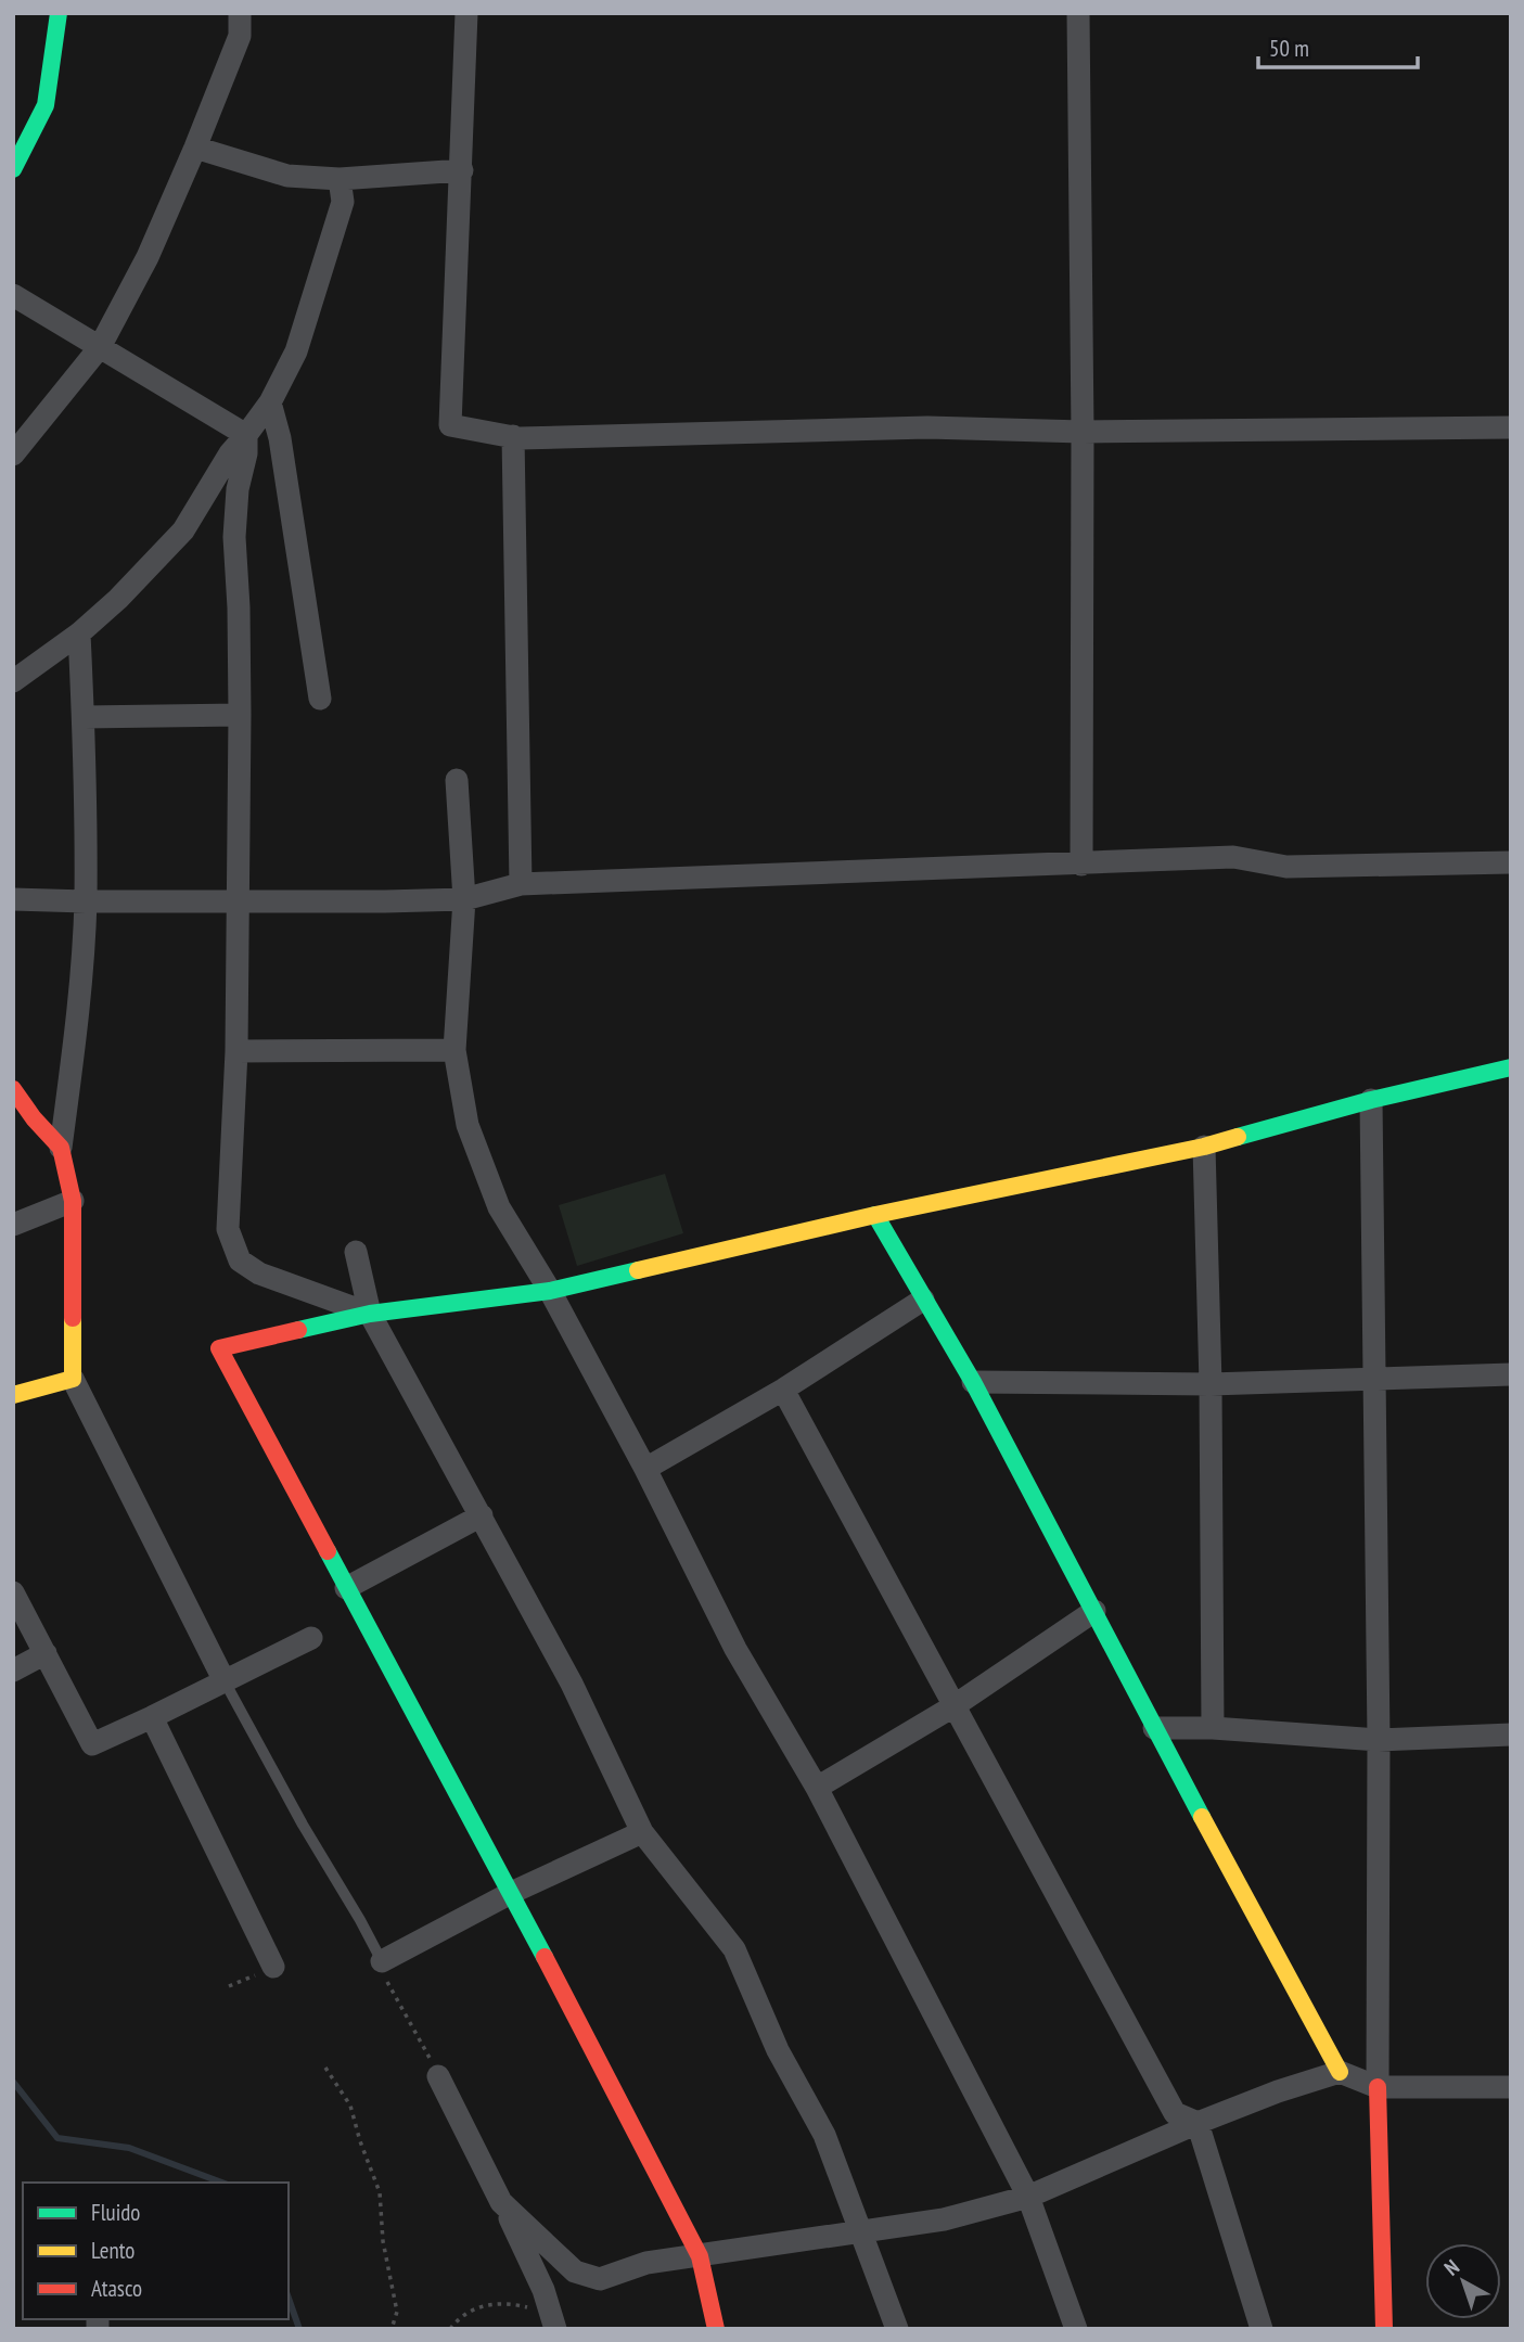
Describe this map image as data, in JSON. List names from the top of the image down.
{
  "legend": ["Fluido", "Lento", "Atasco"],
  "scale_bar": "50 m",
  "north": "top left"
}
